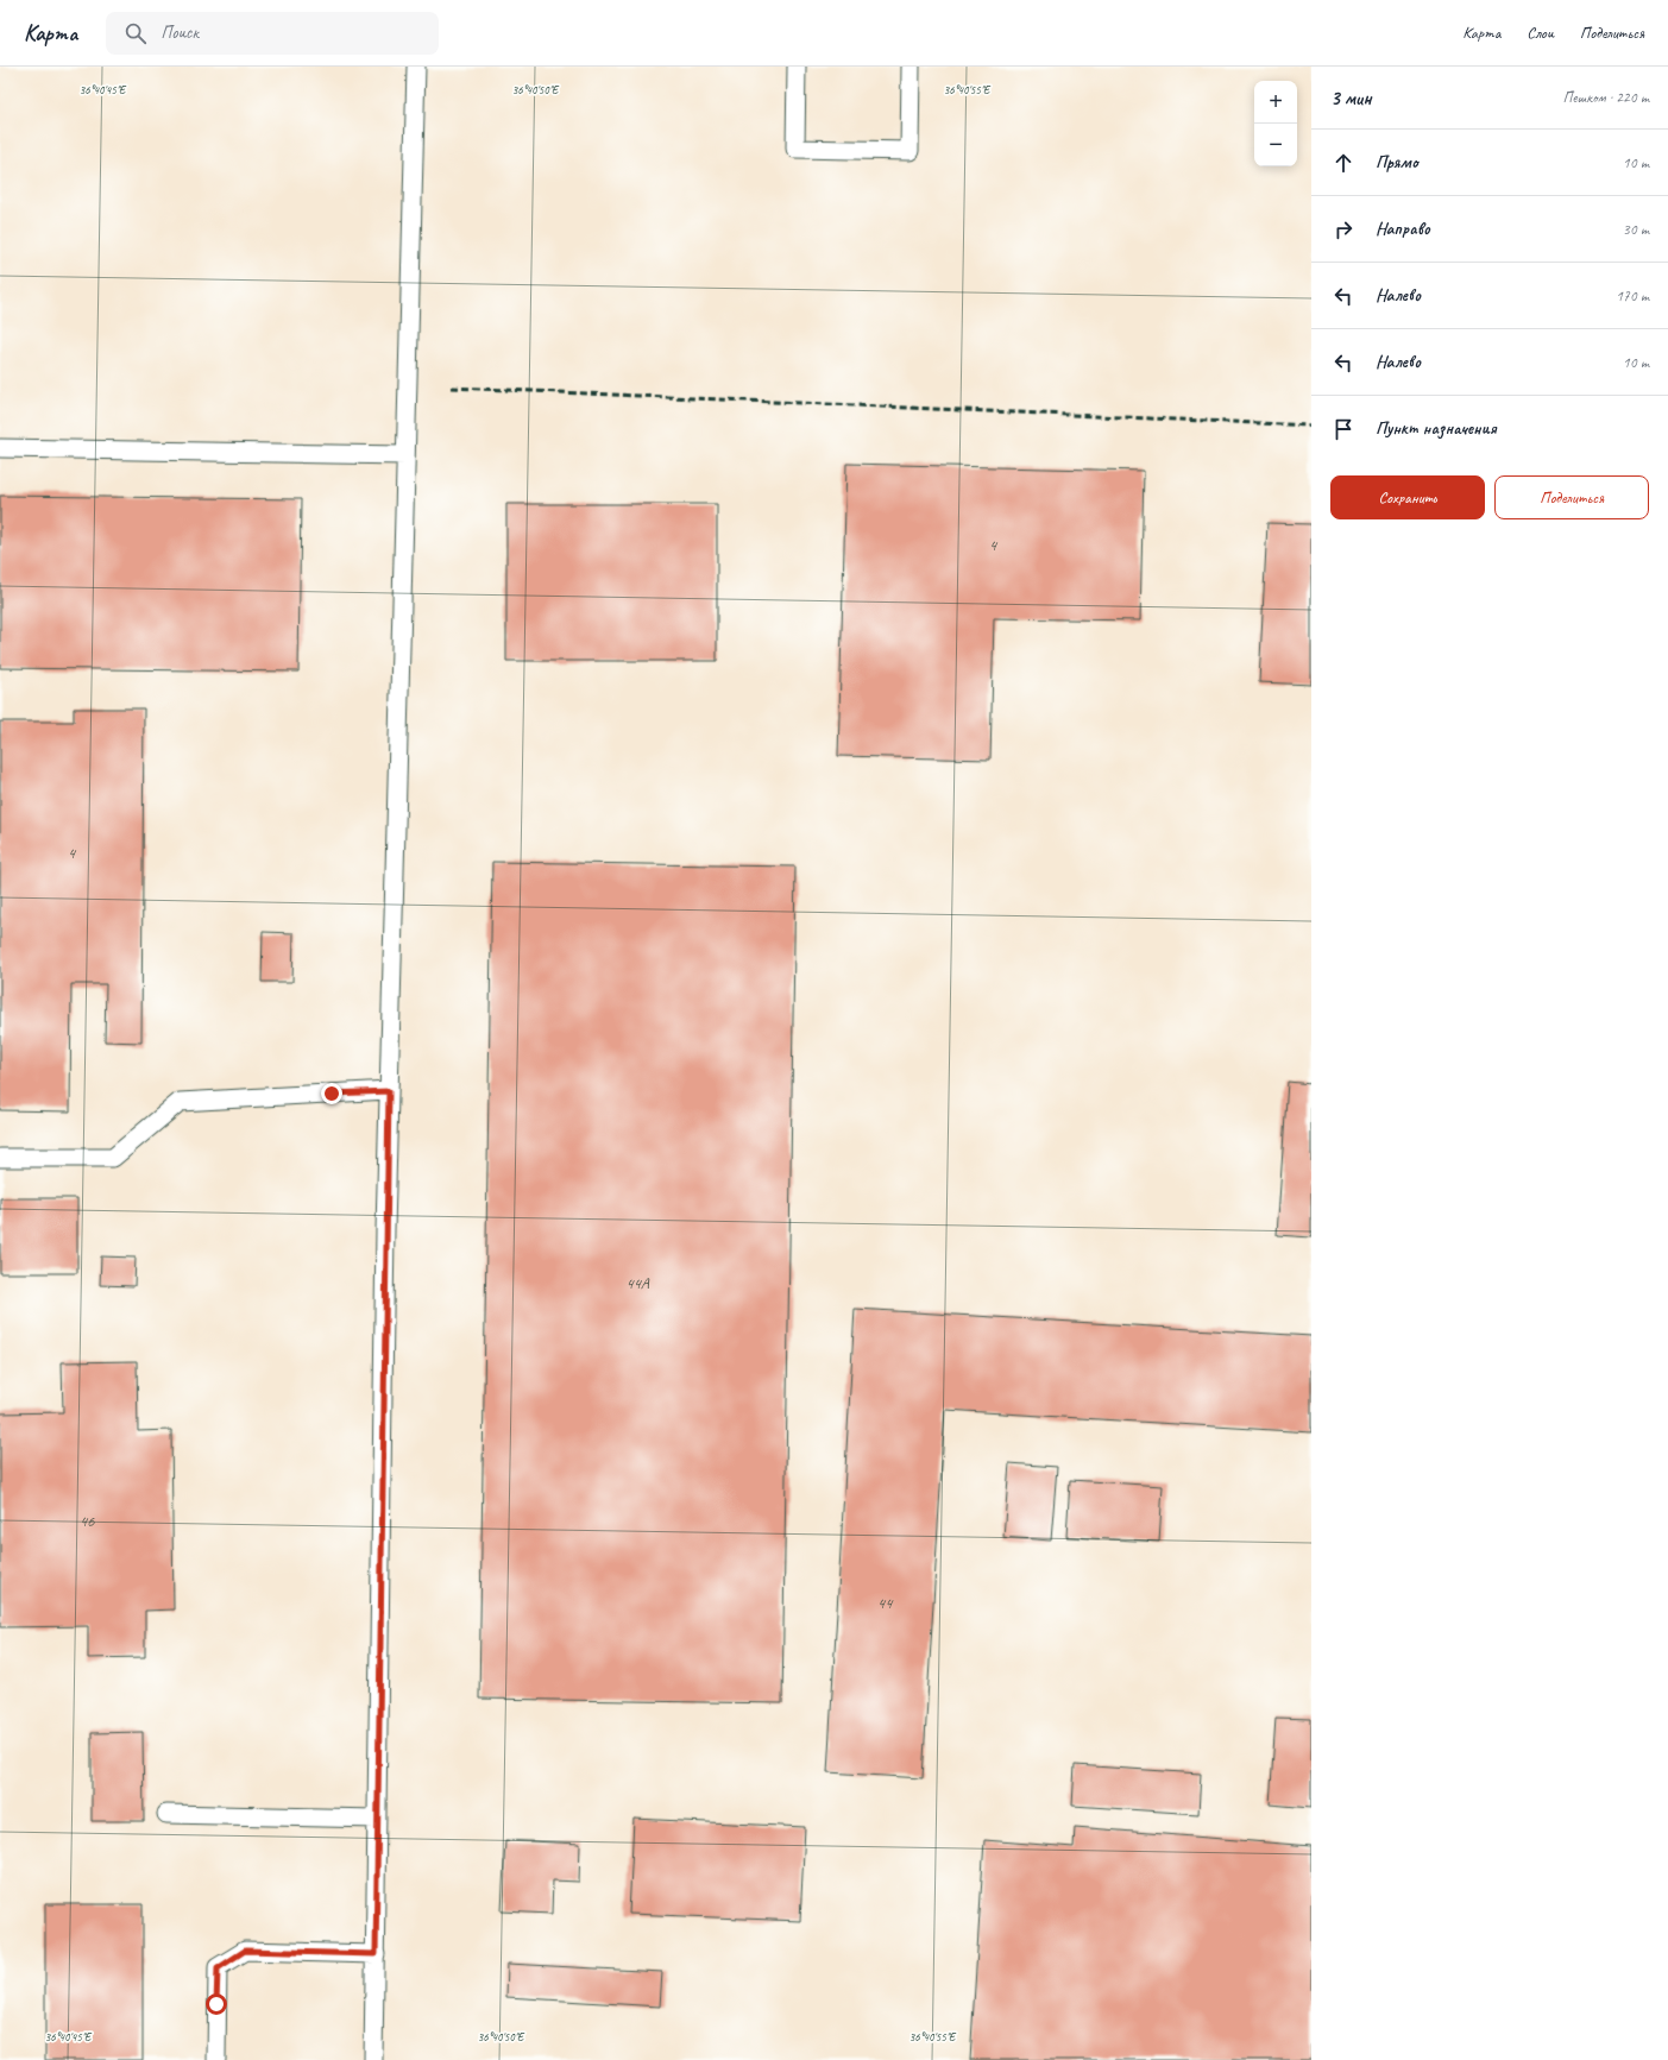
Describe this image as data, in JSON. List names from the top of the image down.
{
  "house_numbers": [
    "4",
    "4",
    "44А",
    "46",
    "44"
  ],
  "page": {
    "header": "Карта",
    "search": "Поиск",
    "nav": ["Карта", "Слои", "Поделиться"],
    "heading": ["3 мин", "Пешком · 220 m"],
    "map_buttons": ["+", "−"],
    "list": [
      ["Прямо", "10 m"],
      ["Направо", "30 m"],
      ["Налево", "170 m"],
      ["Налево", "10 m"],
      "Пункт назначения"
    ],
    "buttons": ["Сохранить", "Поделиться"]
  },
  "coordinates": ["36°40'45\"E", "36°40'50\"E", "36°40'55\"E"]
}
